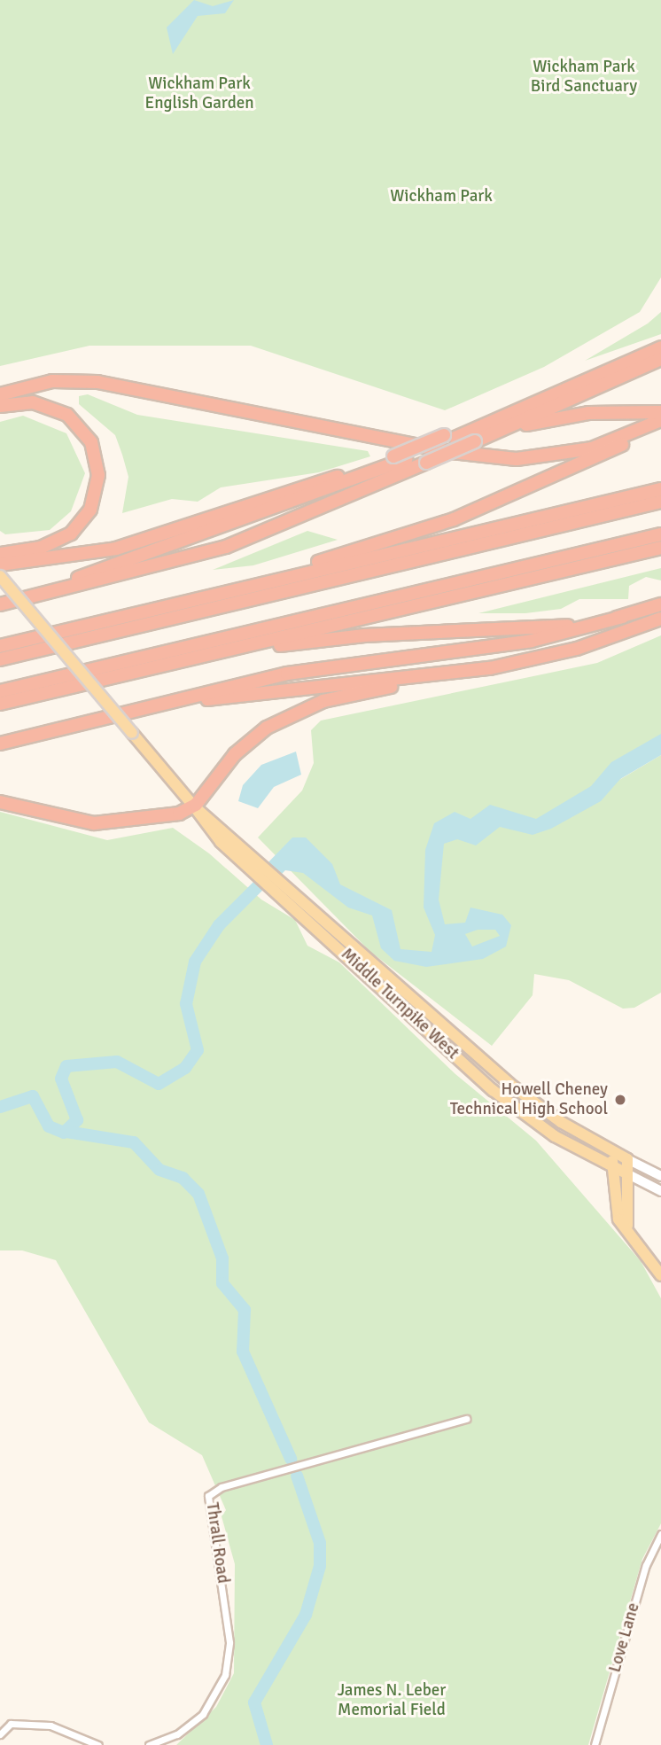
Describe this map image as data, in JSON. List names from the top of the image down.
{
  "streets": {
    "main road": ["Middle Turnpike West"],
    "street": ["Thrall Road", "Love Lane"]
  },
  "parks": [
    "Wickham Park Bird Sanctuary",
    "Wickham Park English Garden",
    "Wickham Park",
    "James N. Leber Memorial Field"
  ],
  "places": ["Howell Cheney Technical High School"]
}
